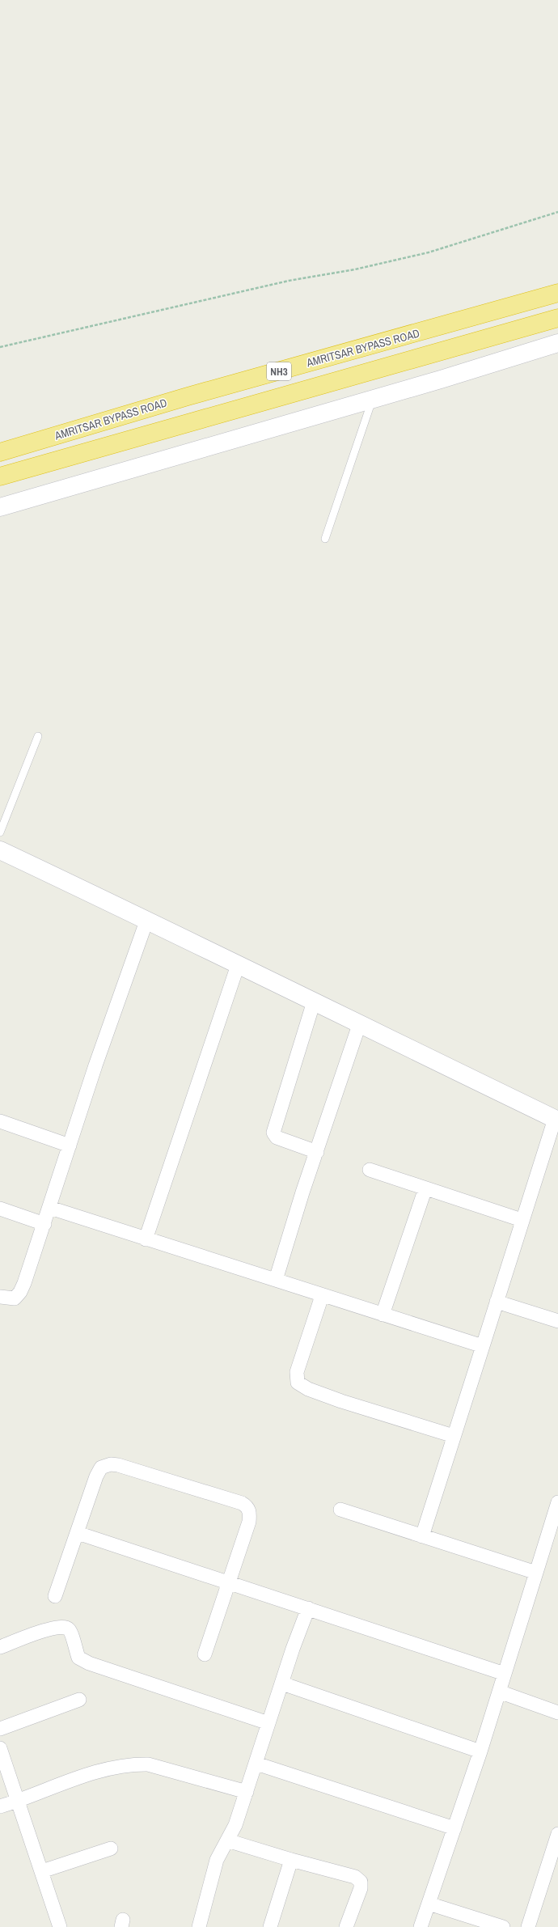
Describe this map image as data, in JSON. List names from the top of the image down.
{
  "streets": {
    "highway": ["AMRITSAR BYPASS ROAD", "NH3"]
  }
}
